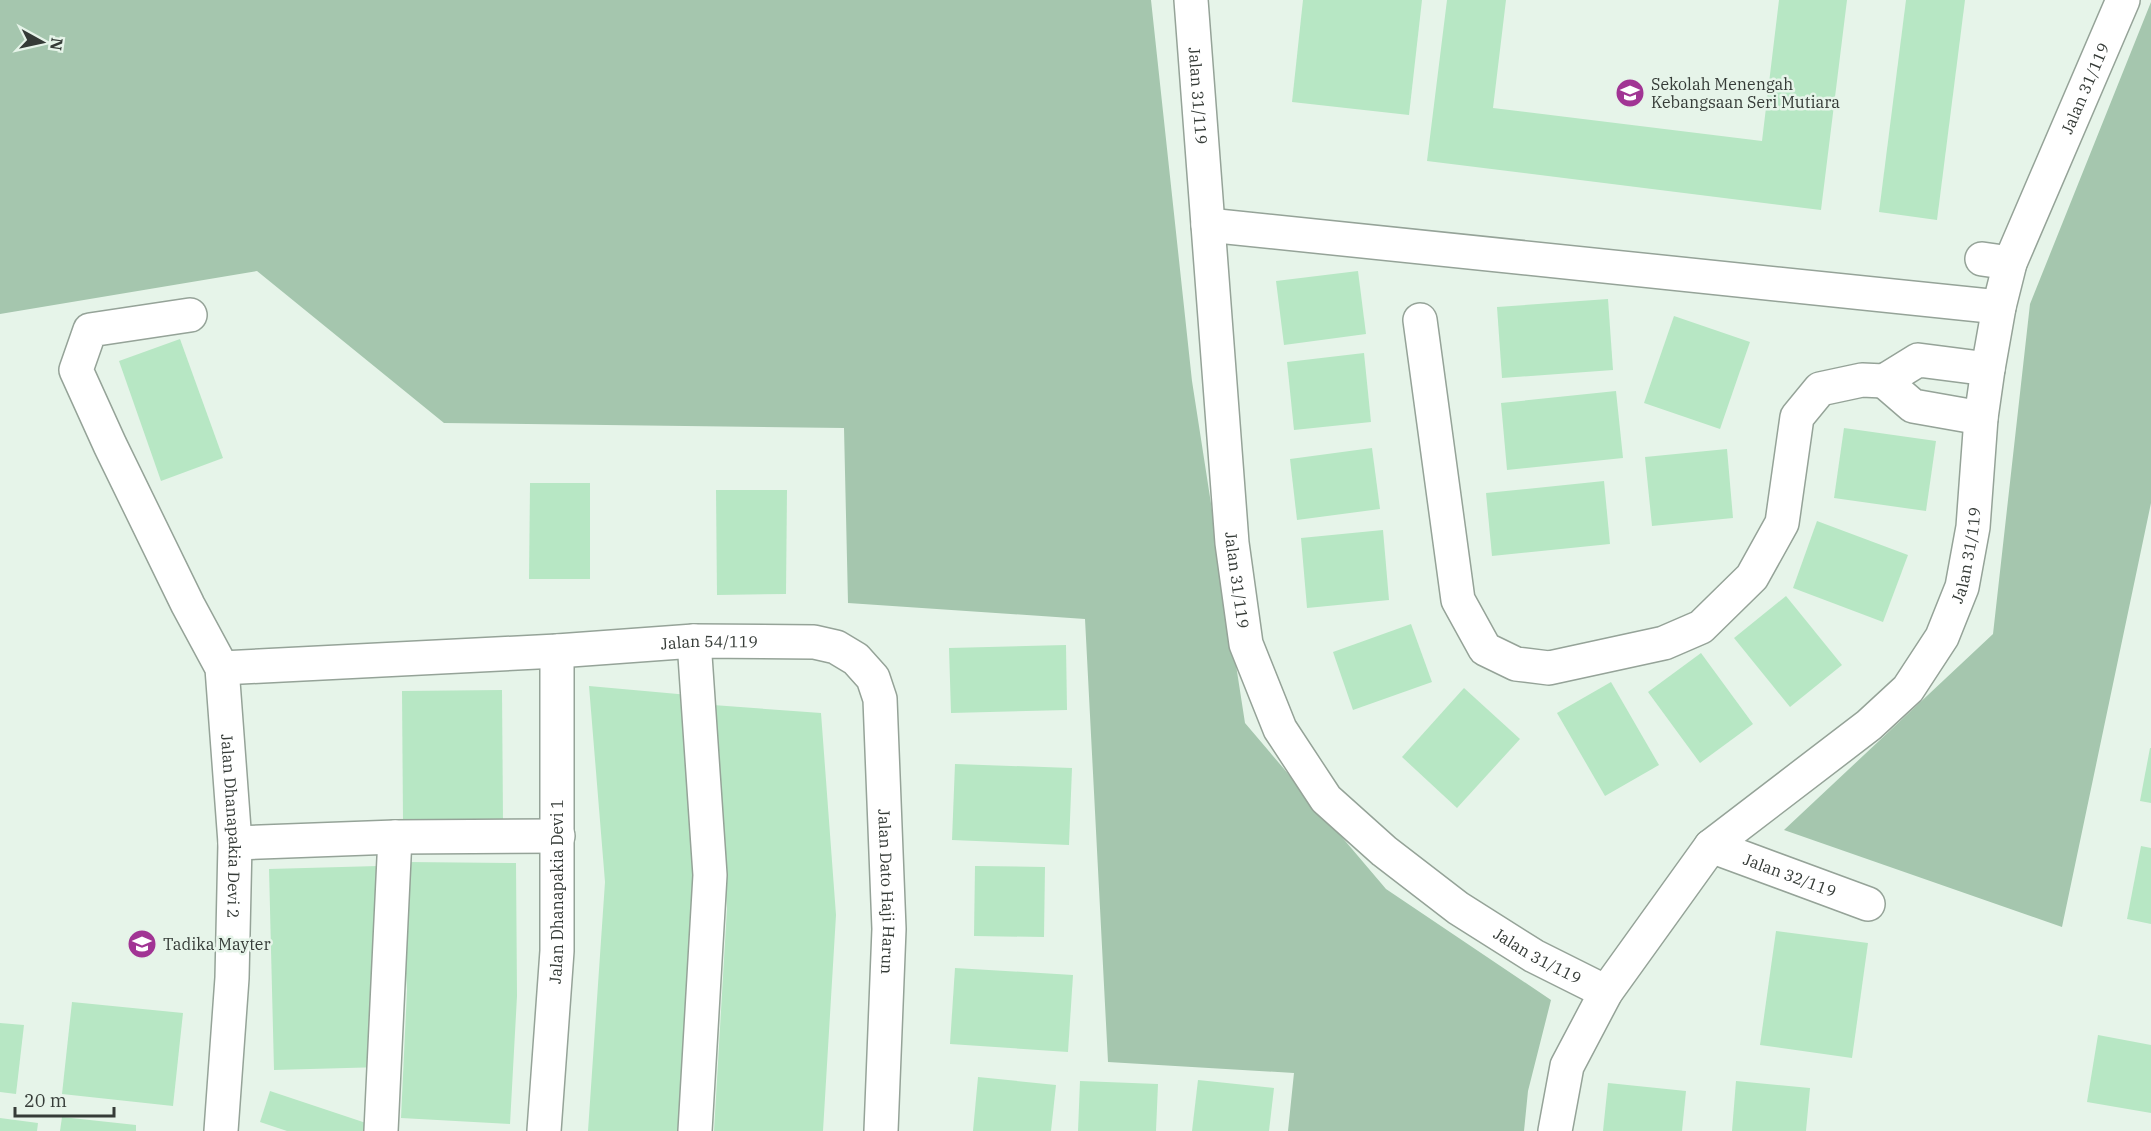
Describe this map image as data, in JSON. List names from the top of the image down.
{
  "streets": {
    "street": [
      "Jalan 31/119",
      "Jalan 54/119",
      "Jalan Dhanapakia Devi 2",
      "Jalan 32/119",
      "Jalan Dhanapakia Devi 1",
      "Jalan Dato Haji Harun"
    ]
  },
  "crossings": [
    ["Jalan 31/119", "Jalan 32/119"],
    ["Jalan 54/119", "Jalan Dhanapakia Devi 2"],
    ["Jalan 54/119", "Jalan Dhanapakia Devi 1"],
    ["Jalan 54/119", "Jalan Dato Haji Harun"]
  ],
  "places": {
    "school or university": ["Sekolah Menengah Kebangsaan Seri Mutiara", "Tadika Mayter"]
  },
  "scale_bar": "20 m",
  "north": "right"
}
